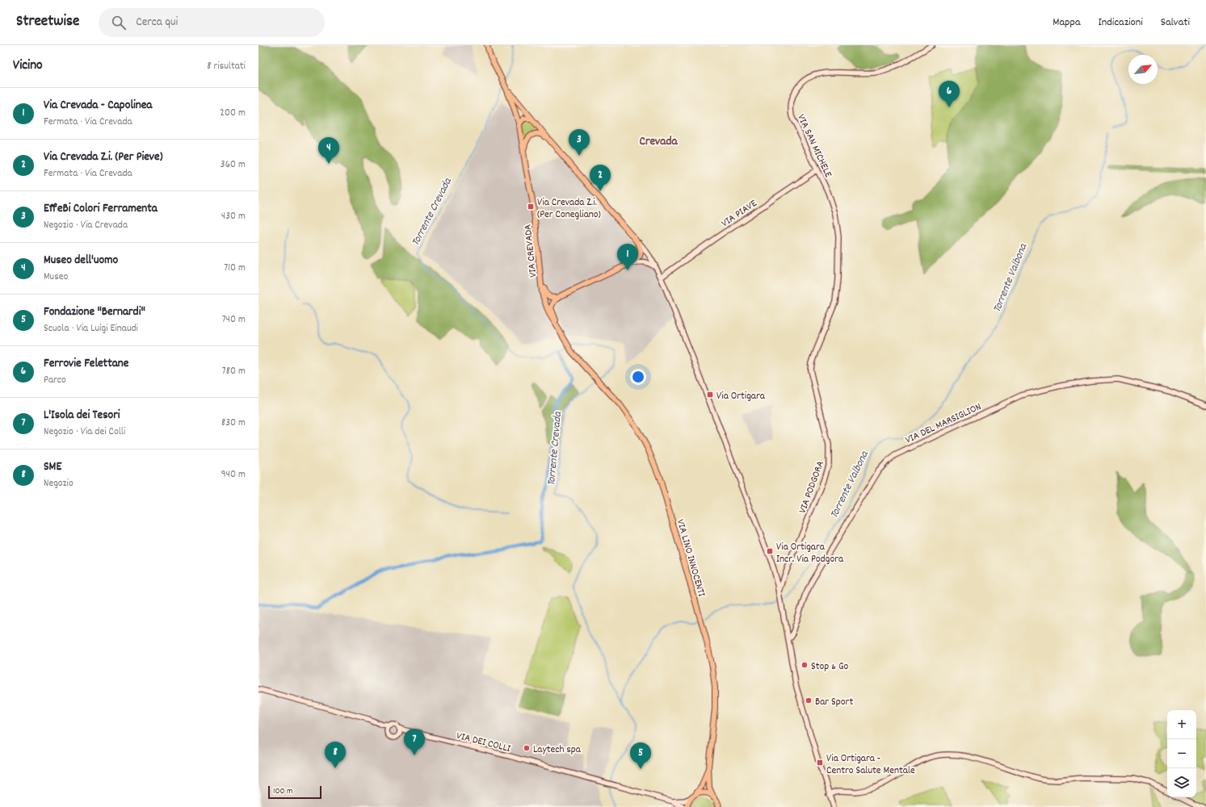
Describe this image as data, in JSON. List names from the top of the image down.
{
  "streets": {
    "main road": ["VIA CREVADA", "VIA LINO INNOCENTI"],
    "street": [
      "VIA SAN MICHELE",
      "VIA PIAVE",
      "VIA DEL MARSIGLION",
      "VIA PODGORA",
      "VIA DEI COLLI"
    ]
  },
  "crossings": [
    ["VIA SAN MICHELE", "VIA PIAVE"],
    ["VIA SAN MICHELE", "VIA PODGORA"],
    ["VIA PIAVE", "VIA CREVADA"],
    ["VIA CREVADA", "VIA LINO INNOCENTI"]
  ],
  "districts": ["Crevada"],
  "water": ["Torrente Crevada", "Torrente Valbona"],
  "places": {
    "transit": [
      "Via Crevada Z.i. (Per Conegliano)",
      "Via Ortigara",
      "Via Ortigara Incr. Via Podgora",
      "Via Ortigara - Centro Salute Mentale"
    ],
    "other": ["Stop & Go", "Bar Sport", "Laytech spa"]
  },
  "scale_bar": "100 m",
  "north": "top right",
  "page": {
    "header": "Streetwise",
    "search": "Cerca qui",
    "nav": ["Mappa", "Indicazioni", "Salvati"],
    "heading": ["Vicino", "8 risultati"],
    "pins": [
      "6",
      "3",
      "4",
      "2",
      "1",
      "7",
      "8",
      "5"
    ],
    "list": [
      {
        "mark": "1",
        "name": "Via Crevada - Capolinea",
        "note": "Fermata · Via Crevada",
        "value": "200 m"
      },
      {
        "mark": "2",
        "name": "Via Crevada Z.i. (Per Pieve)",
        "note": "Fermata · Via Crevada",
        "value": "360 m"
      },
      {
        "mark": "3",
        "name": "EffeBi Colori Ferramenta",
        "note": "Negozio · Via Crevada",
        "value": "430 m"
      },
      {
        "mark": "4",
        "name": "Museo dell'uomo",
        "note": "Museo",
        "value": "710 m"
      },
      {
        "mark": "5",
        "name": "Fondazione \"Bernardi\"",
        "note": "Scuola · Via Luigi Einaudi",
        "value": "740 m"
      },
      {
        "mark": "6",
        "name": "Ferrovie Felettane",
        "note": "Parco",
        "value": "780 m"
      },
      {
        "mark": "7",
        "name": "L'Isola dei Tesori",
        "note": "Negozio · Via dei Colli",
        "value": "830 m"
      },
      {
        "mark": "8",
        "name": "SME",
        "note": "Negozio",
        "value": "940 m"
      }
    ],
    "map_buttons": ["+", "−"],
    "scale": "100 m"
  }
}
